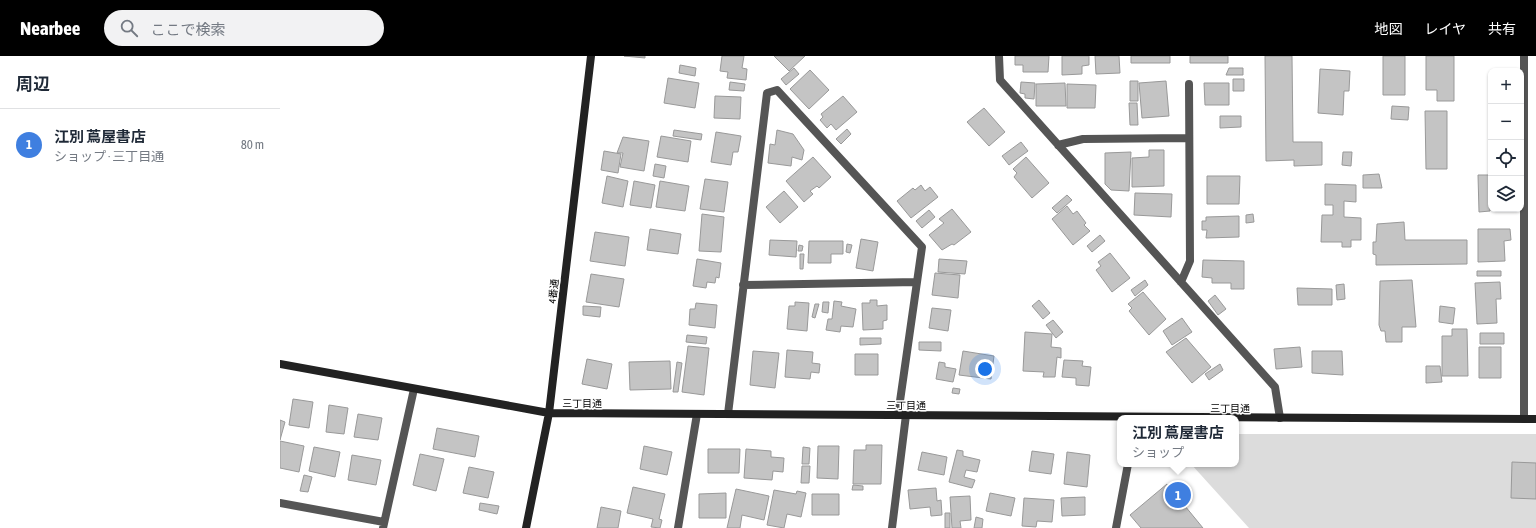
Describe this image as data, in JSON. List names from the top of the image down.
{
  "streets": {
    "street": ["4番通", "三丁目通"]
  },
  "crossings": [
    ["4番通", "三丁目通"]
  ],
  "page": {
    "header": "Nearbee",
    "search": "ここで検索",
    "nav": ["地図", "レイヤ", "共有"],
    "heading": "周辺",
    "map_buttons": ["+", "−"],
    "list": [
      {
        "mark": "1",
        "name": "江別 蔦屋書店",
        "note": "ショップ · 三丁目通",
        "value": "80 m"
      }
    ],
    "popup": ["江別 蔦屋書店", "ショップ"],
    "pins": "1"
  }
}
